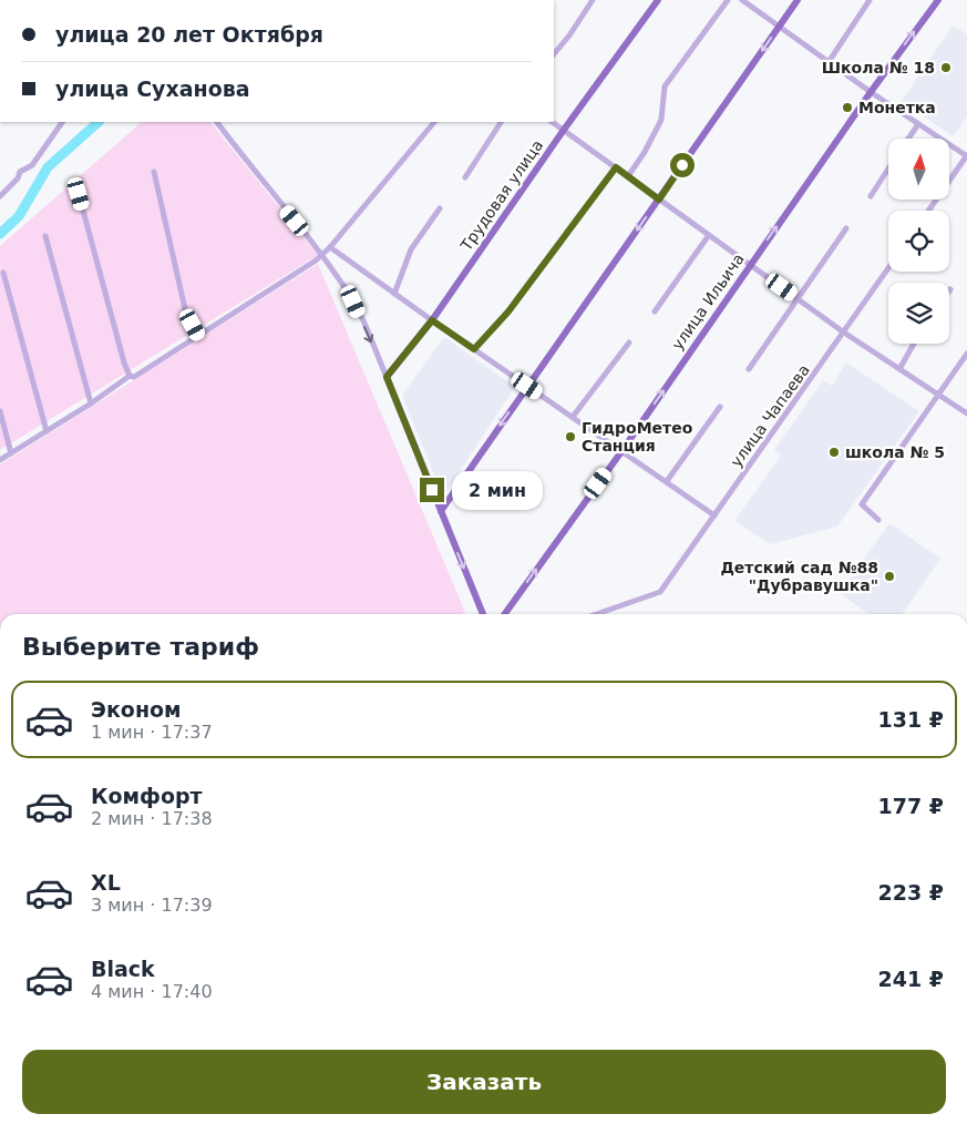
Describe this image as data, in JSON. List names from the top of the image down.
{
  "streets": {
    "main road": ["Трудовая улица", "улица Ильича"],
    "street": ["улица Чапаева"]
  },
  "one_way": ["улица Ильича"],
  "places": [
    "Школа № 18",
    "Монетка",
    "ГидроМетео Станция",
    "школа № 5",
    "Детский сад №88 \"Дубравушка\""
  ],
  "north": "top",
  "page": {
    "banner": ["улица 20 лет Октября", "улица Суханова"],
    "bubble": "2 мин",
    "heading": "Выберите тариф",
    "list": [
      {
        "name": "Эконом",
        "note": "1 мин · 17:37",
        "value": "131 ₽"
      },
      {
        "name": "Комфорт",
        "note": "2 мин · 17:38",
        "value": "177 ₽"
      },
      {
        "name": "XL",
        "note": "3 мин · 17:39",
        "value": "223 ₽"
      },
      {
        "name": "Black",
        "note": "4 мин · 17:40",
        "value": "241 ₽"
      }
    ],
    "buttons": "Заказать"
  }
}
